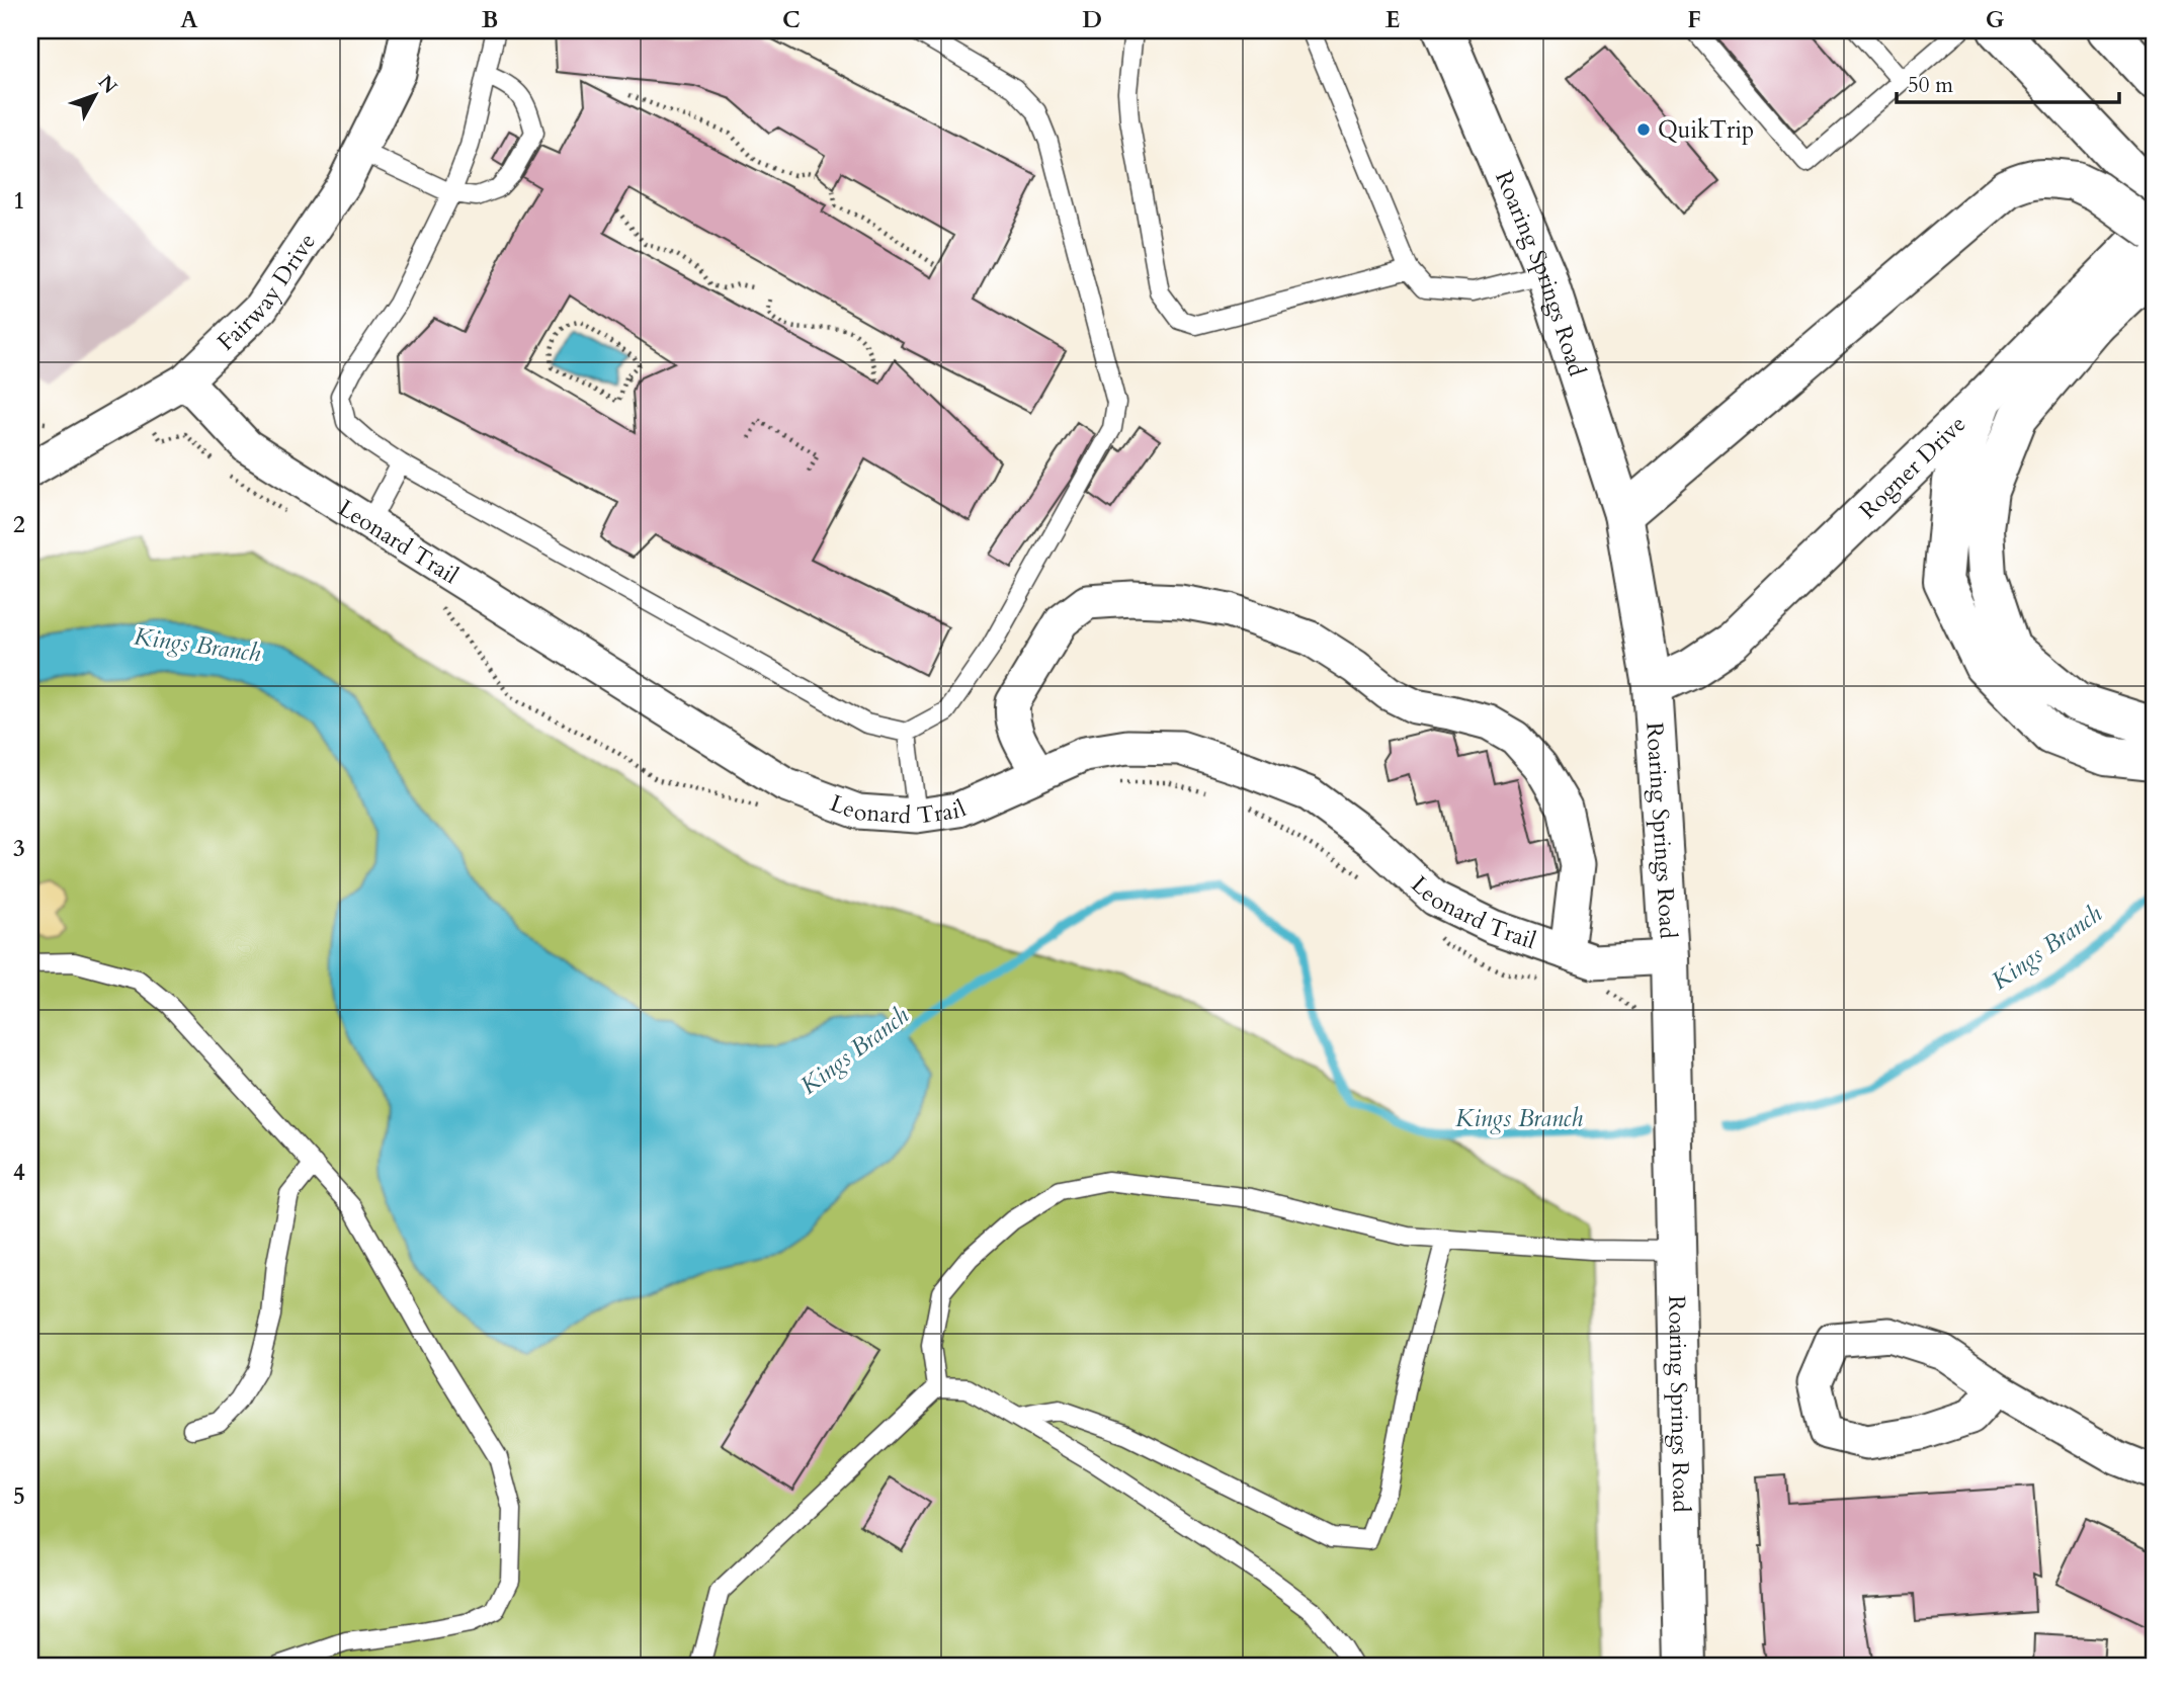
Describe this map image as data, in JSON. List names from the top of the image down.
{
  "streets": {
    "street": [
      "Roaring Springs Road",
      "Fairway Drive",
      "Rogner Drive",
      "Leonard Trail"
    ]
  },
  "crossings": [
    ["Roaring Springs Road", "Rogner Drive"],
    ["Roaring Springs Road", "Leonard Trail"],
    ["Fairway Drive", "Leonard Trail"]
  ],
  "water": ["Kings Branch"],
  "places": ["QuikTrip"],
  "scale_bar": "50 m",
  "north": "top right",
  "grid": {
    "columns": [
      "A",
      "B",
      "C",
      "D",
      "E",
      "F",
      "G"
    ],
    "rows": [
      "1",
      "2",
      "3",
      "4",
      "5"
    ]
  }
}
